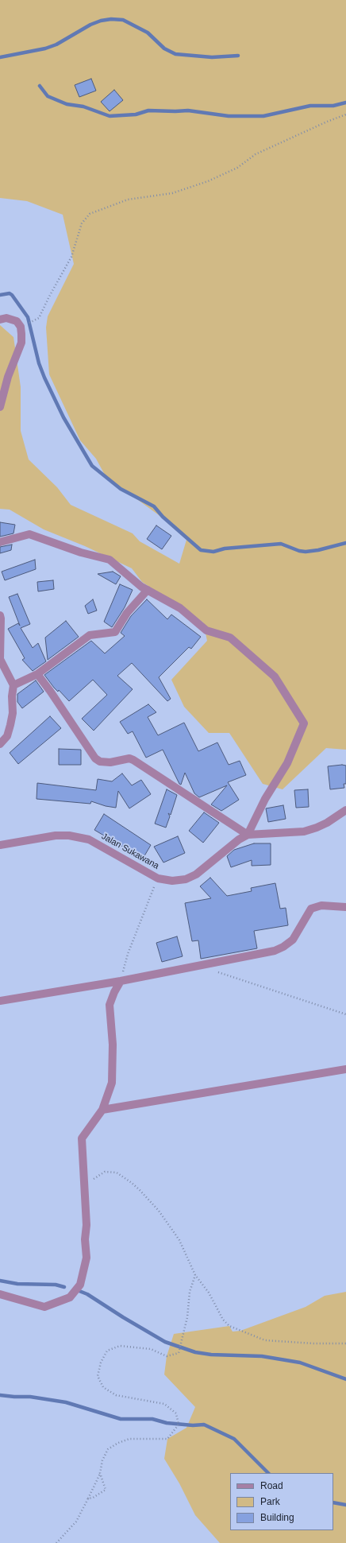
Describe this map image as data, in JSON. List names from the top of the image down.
{
  "streets": {
    "street": ["Jalan Sukawana"]
  },
  "legend": ["Road", "Park", "Building"]
}
